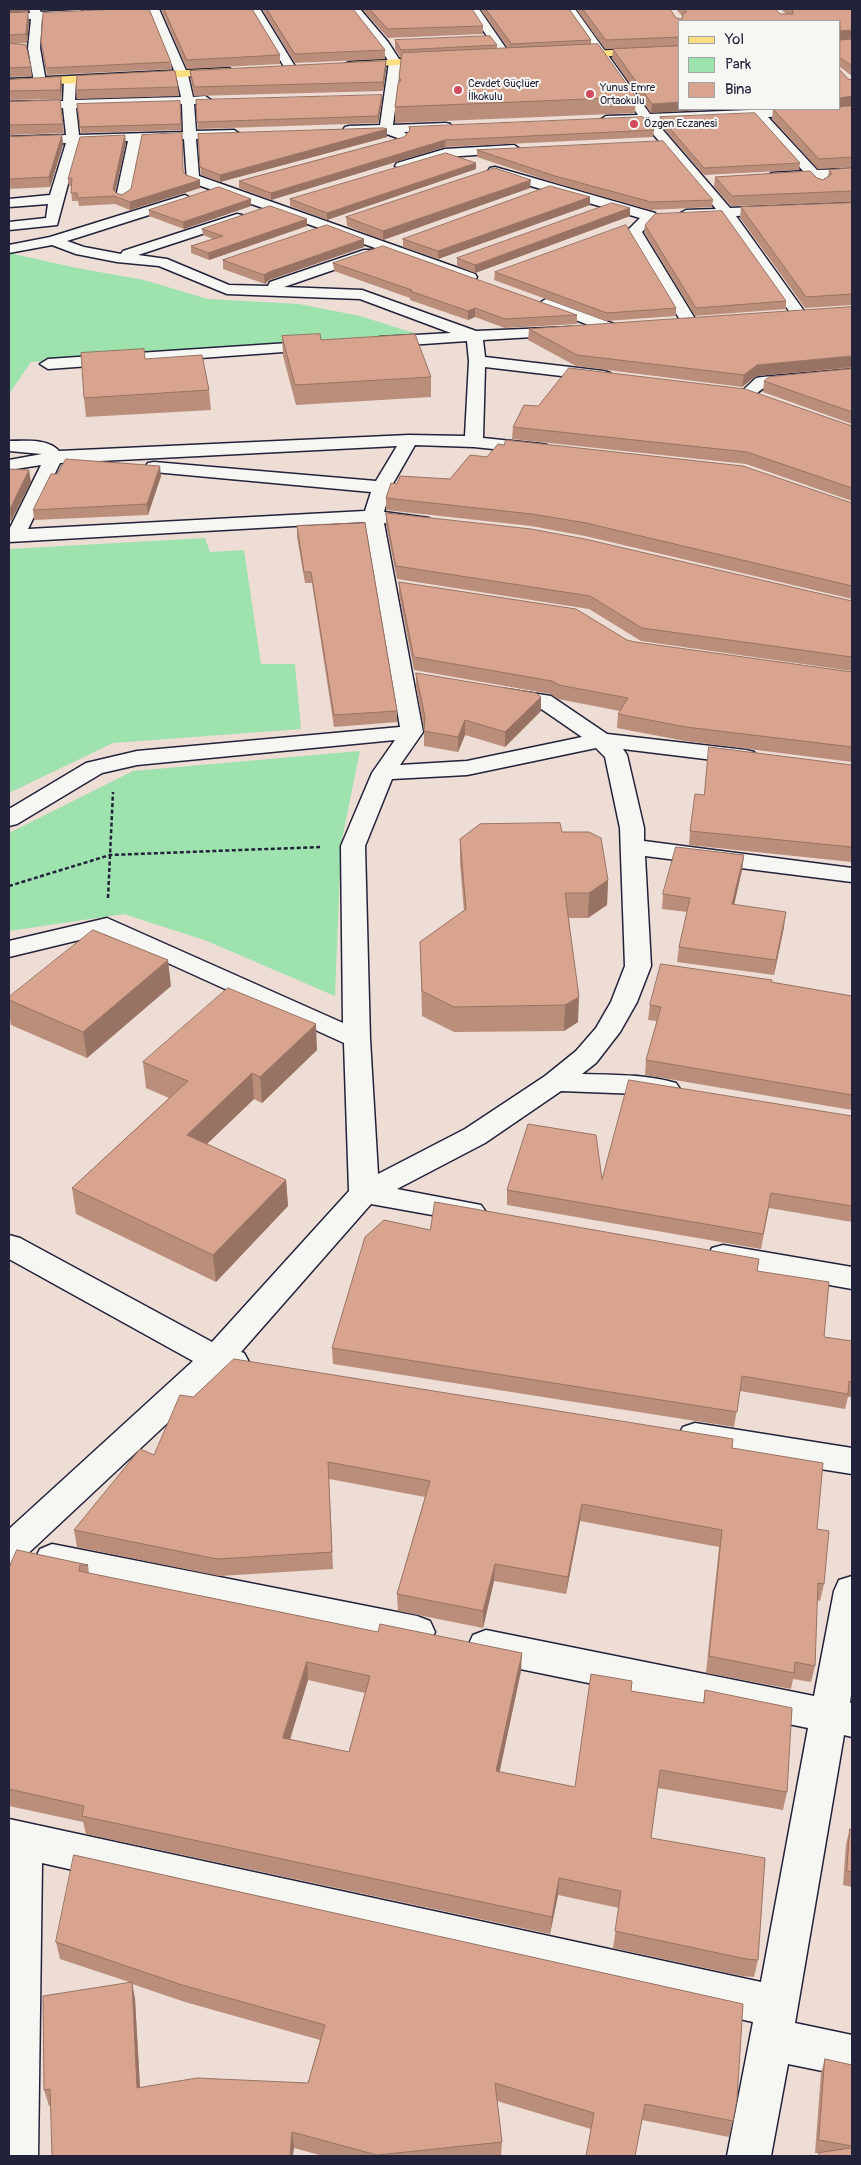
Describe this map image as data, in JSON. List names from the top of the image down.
{
  "places": ["Cevdet Güçlüer İlkokulu", "Yunus Emre Ortaokulu", "Özgen Eczanesi"],
  "legend": ["Yol", "Park", "Bina"]
}
